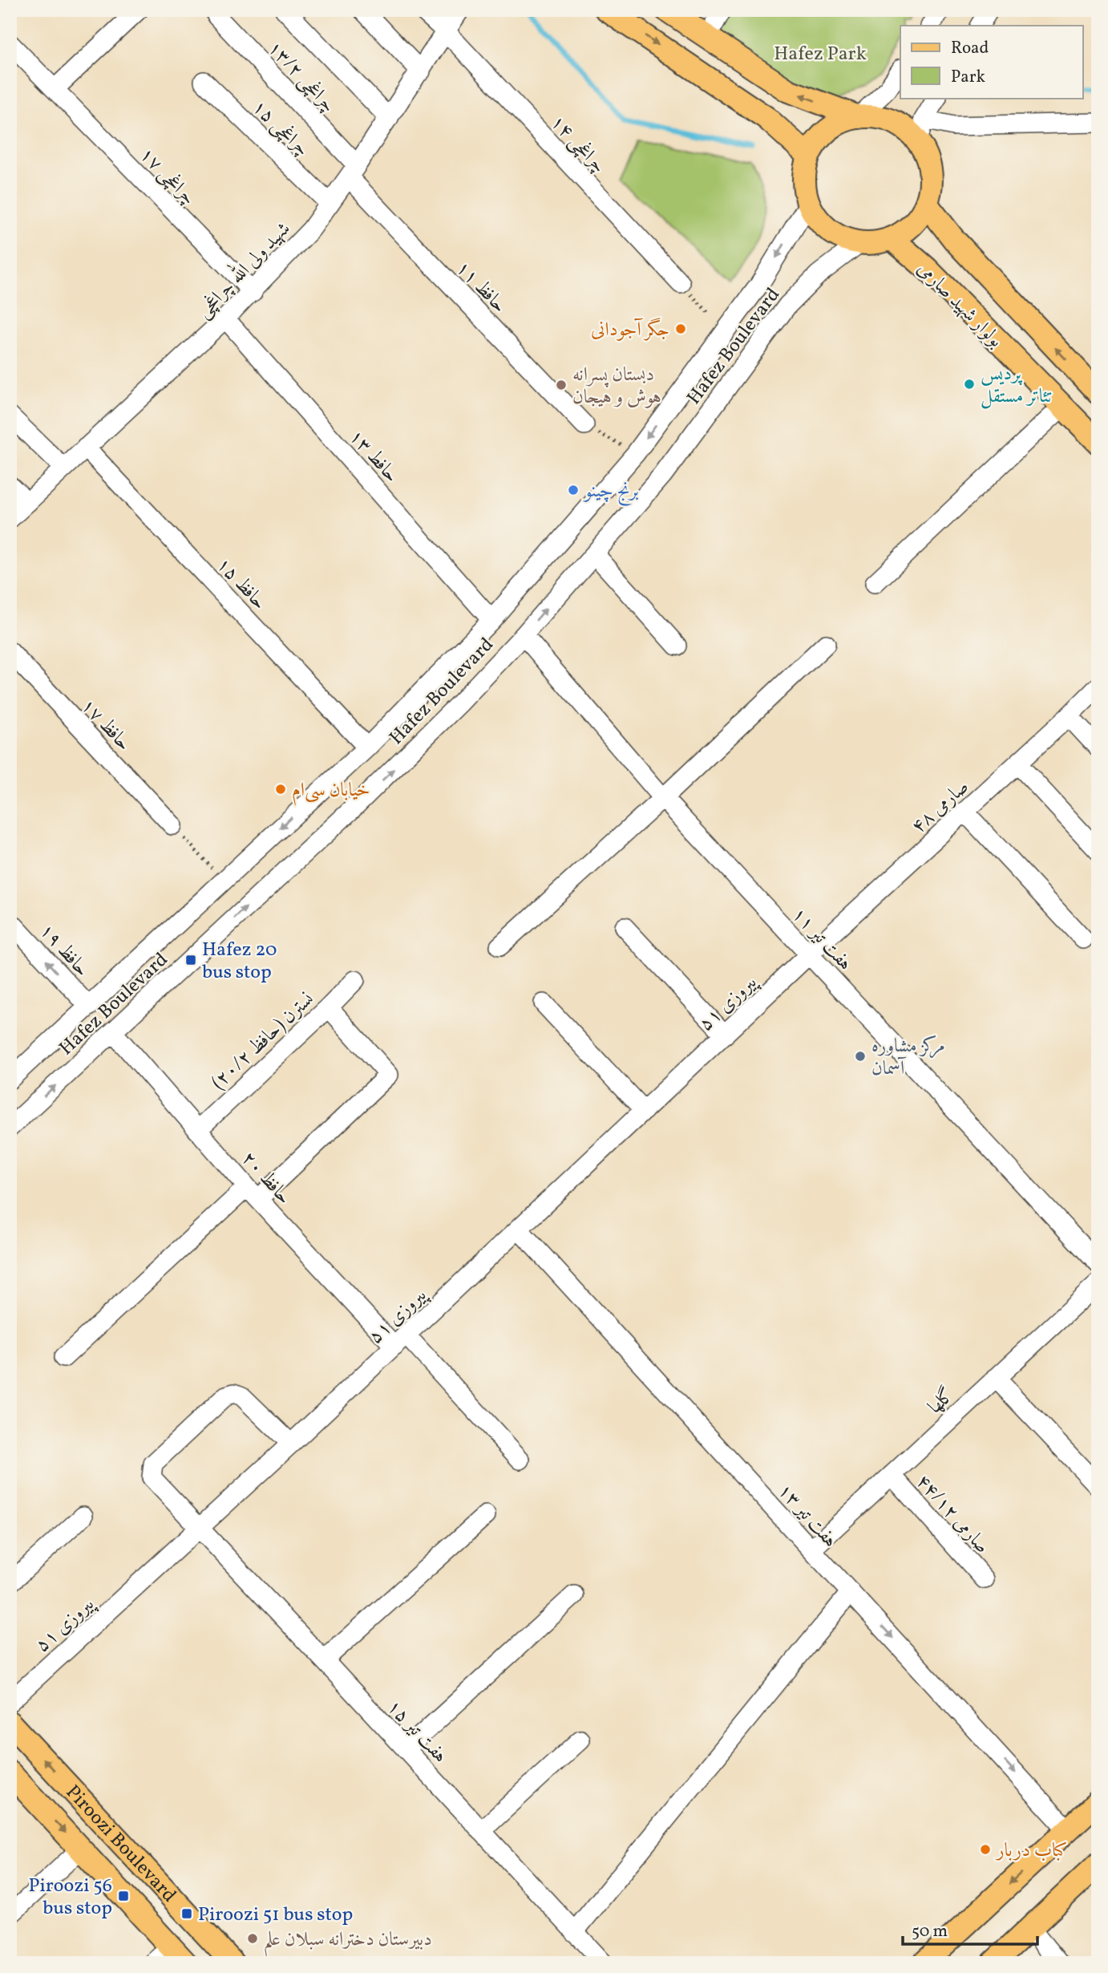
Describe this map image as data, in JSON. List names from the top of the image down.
{
  "streets": {
    "main road": ["بولوار شهید صارمی", "Piroozi Boulevard"],
    "street": [
      "چراغچی ۱۳/۲",
      "چراغچی ۱۵",
      "چراغچی ۱۴",
      "چراغچی ۱۷",
      "شهید ولی الله چراغچی",
      "حافظ ۱۱",
      "Hafez Boulevard",
      "حافط ۱۳",
      "حافظ ۱۵",
      "حافظ ۱۷",
      "صارمی ۴۸",
      "هفت تیر ۱۱",
      "حافظ ۱۹",
      "پیروزی ۵۱",
      "نسترن (حافظ ۲۰/۲)",
      "حافظ ۲۰",
      "گلها",
      "صارمی ۴۴/۱۲",
      "هفت تیر ۱۳",
      "هفت تیر ۱۵"
    ]
  },
  "crossings": [
    ["چراغچی ۱۳/۲", "شهید ولی الله چراغچی"],
    ["چراغچی ۱۳/۲", "حافظ ۱۱"],
    ["چراغچی ۱۵", "شهید ولی الله چراغچی"],
    ["چراغچی ۱۴", "شهید ولی الله چراغچی"],
    ["چراغچی ۱۷", "شهید ولی الله چراغچی"],
    ["شهید ولی الله چراغچی", "حافظ ۱۱"],
    ["شهید ولی الله چراغچی", "حافط ۱۳"],
    ["شهید ولی الله چراغچی", "حافظ ۱۵"],
    ["بولوار شهید صارمی", "Hafez Boulevard"],
    ["Hafez Boulevard", "حافط ۱۳"],
    ["Hafez Boulevard", "حافظ ۱۵"],
    ["Hafez Boulevard", "هفت تیر ۱۱"],
    ["Hafez Boulevard", "حافظ ۱۹"],
    ["Hafez Boulevard", "حافظ ۲۰"],
    ["صارمی ۴۸", "هفت تیر ۱۱"],
    ["صارمی ۴۸", "پیروزی ۵۱"],
    ["هفت تیر ۱۱", "پیروزی ۵۱"],
    ["پیروزی ۵۱", "حافظ ۲۰"],
    ["پیروزی ۵۱", "هفت تیر ۱۳"],
    ["پیروزی ۵۱", "هفت تیر ۱۵"],
    ["نسترن (حافظ ۲۰/۲)", "حافظ ۲۰"],
    ["گلها", "صارمی ۴۴/۱۲"],
    ["گلها", "هفت تیر ۱۳"]
  ],
  "one_way": ["حافظ ۱۹", "هفت تیر ۱۳"],
  "parks": ["Hafez Park"],
  "places": {
    "other": [
      "جگر آجودانی",
      "پردیس تئاتر مستقل",
      "دبستان پسرانه هوش و هیجان",
      "برنج چینو",
      "خیابان سی‌ام",
      "مرکز مشاوره آسمان",
      "کباب دربار",
      "دبیرستان دخترانه سبلان علم"
    ],
    "transit": ["Hafez 20 bus stop", "Piroozi 56 bus stop", "Piroozi 51 bus stop"]
  },
  "legend": ["Road", "Park"],
  "scale_bar": "50 m"
}
